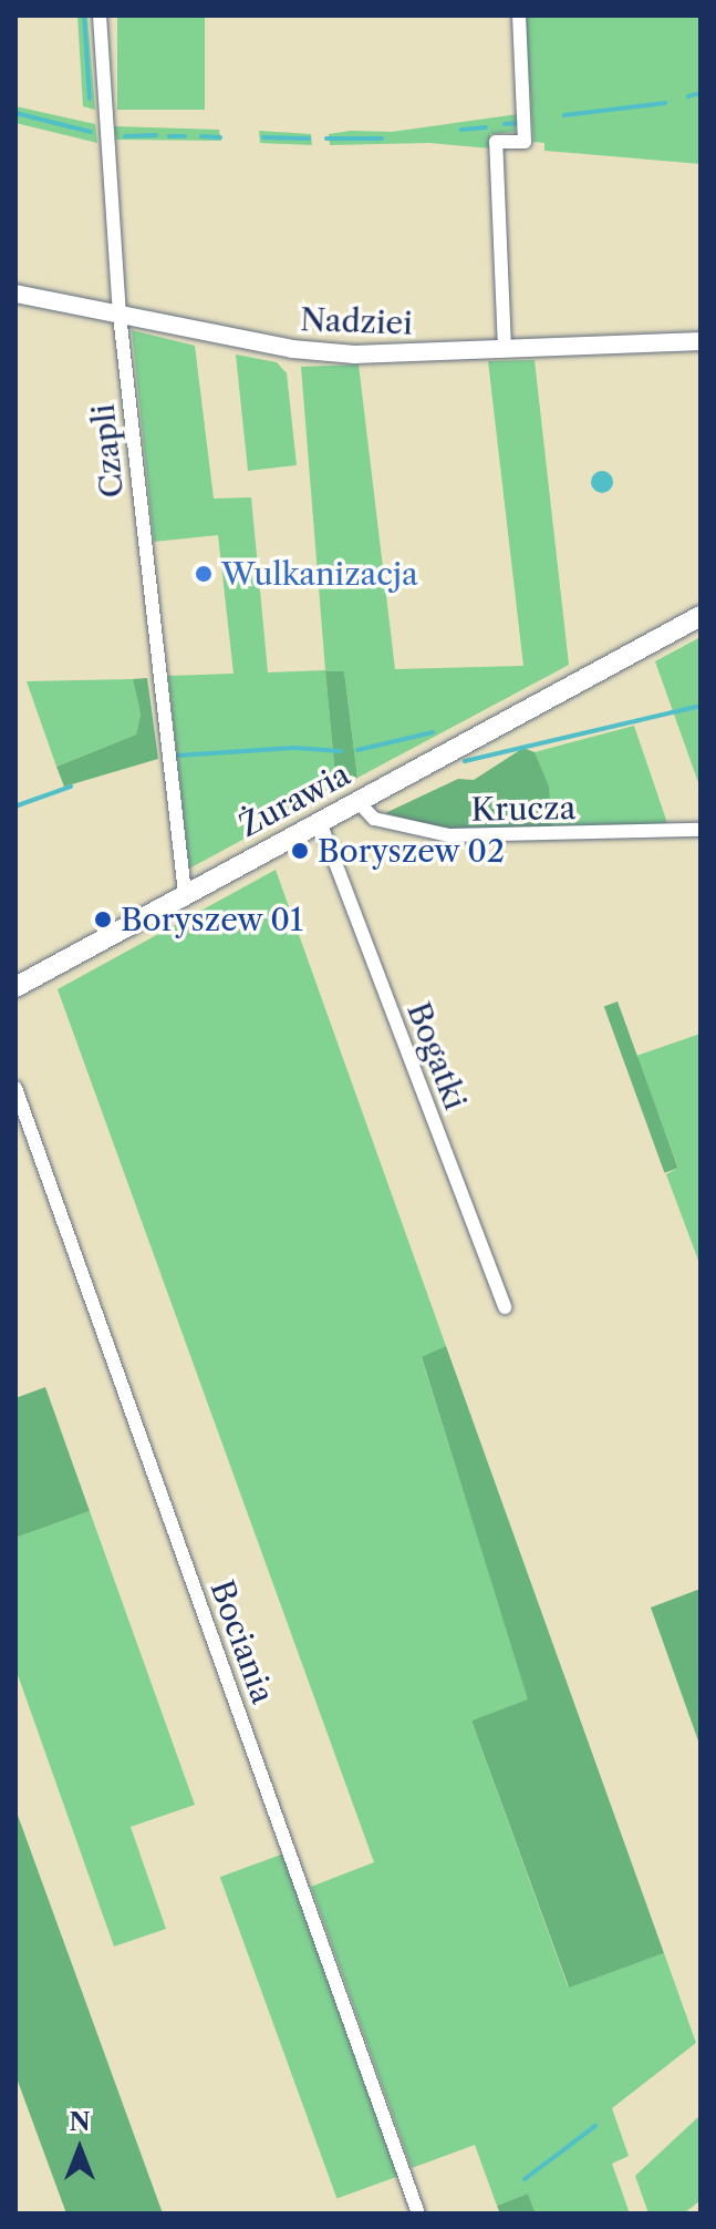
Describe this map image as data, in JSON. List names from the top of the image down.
{
  "streets": {
    "main road": ["Żurawia"],
    "street": [
      "Nadziei",
      "Czapli",
      "Krucza",
      "Bogatki",
      "Bociania"
    ]
  },
  "crossings": [
    ["Nadziei", "Czapli"],
    ["Czapli", "Żurawia"],
    ["Żurawia", "Krucza"],
    ["Żurawia", "Bogatki"]
  ],
  "places": ["Wulkanizacja", "Boryszew 02", "Boryszew 01"],
  "north": "top"
}
